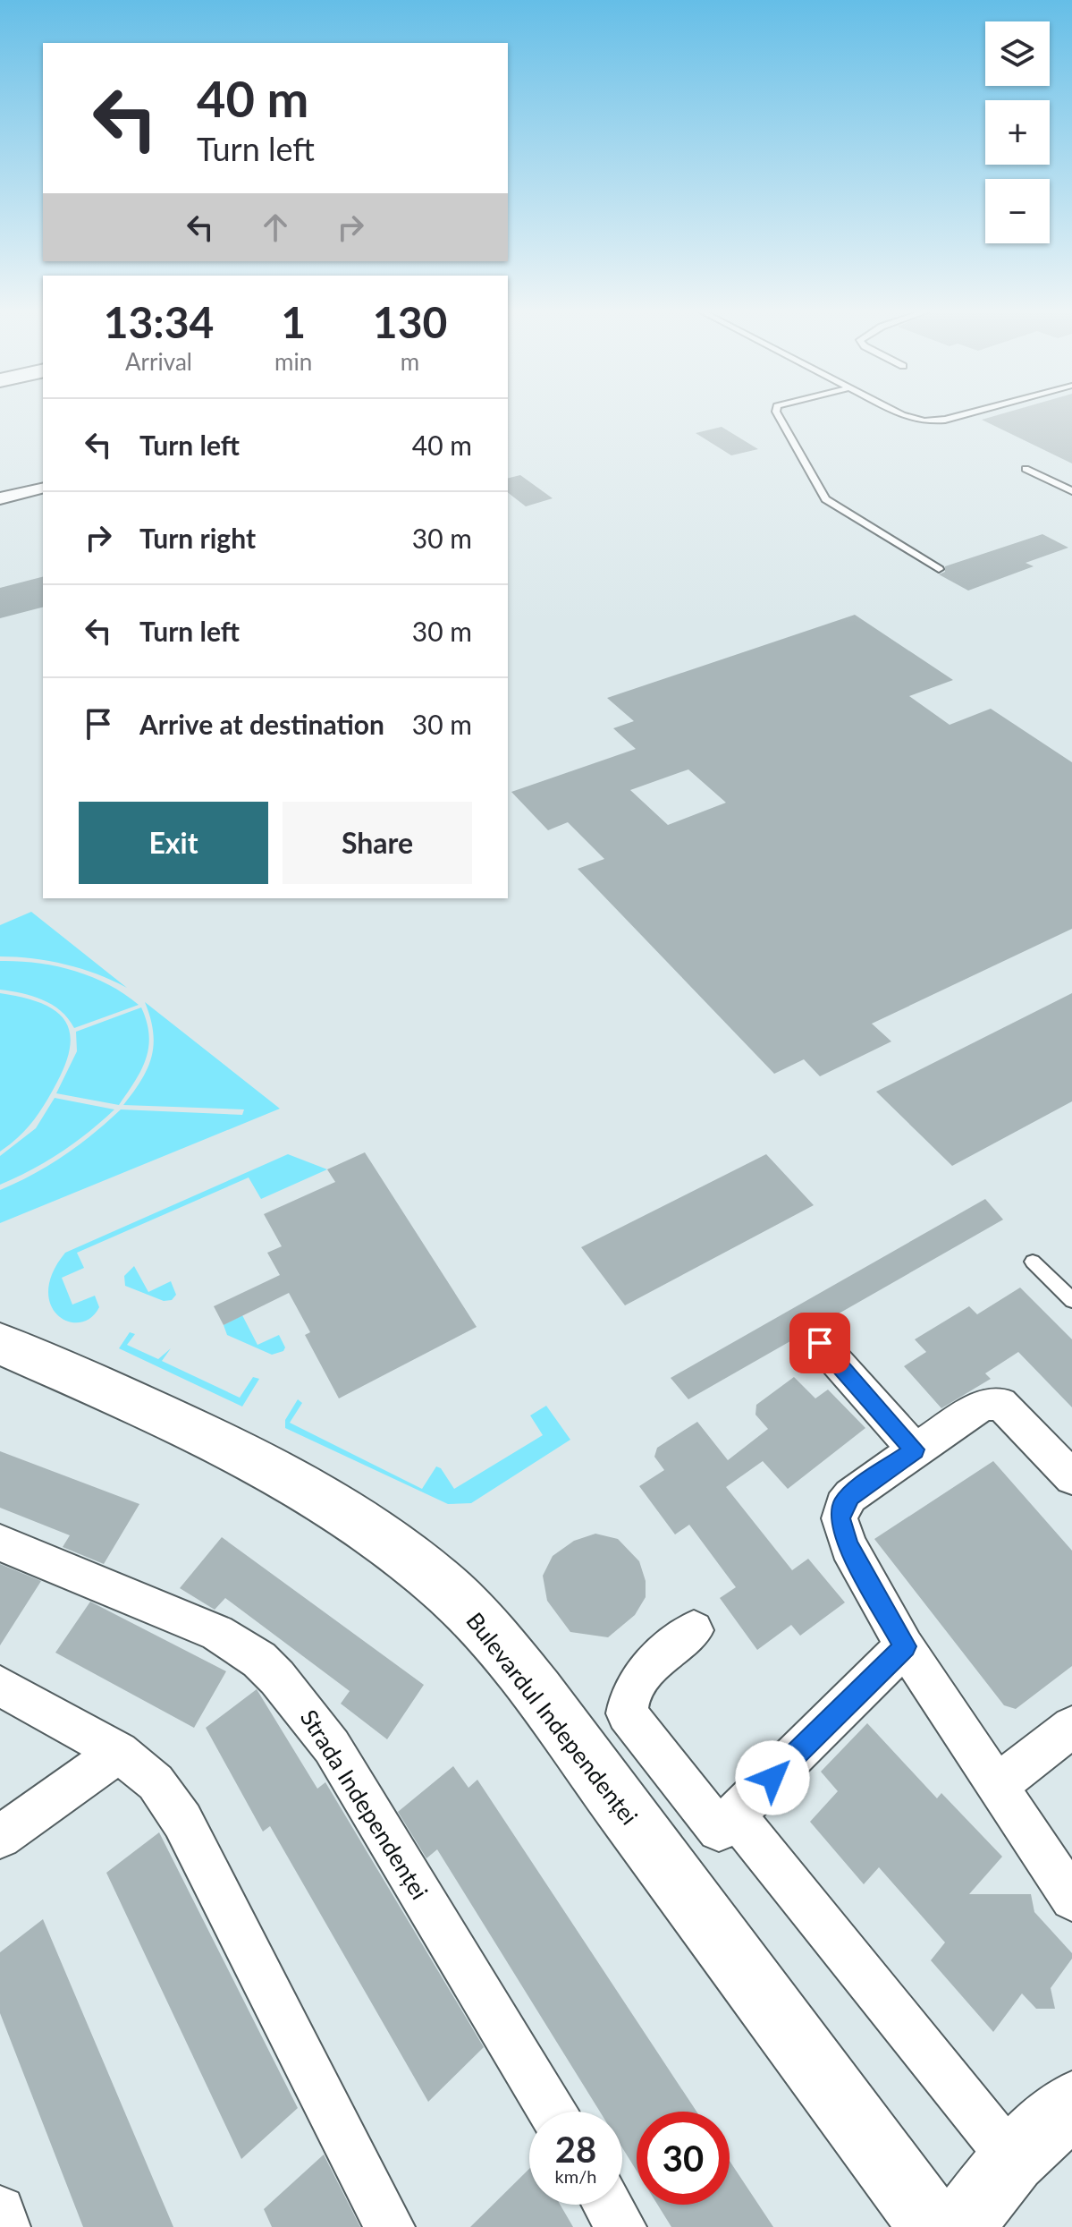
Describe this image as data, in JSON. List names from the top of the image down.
{
  "streets": {
    "main road": ["Bulevardul Independenței"],
    "street": ["Strada Independenței"]
  },
  "page": {
    "map_buttons": ["+", "−"],
    "turn": ["40 m", "Turn left"],
    "eta": [
      "13:34",
      "Arrival",
      "1",
      "min",
      "130",
      "m"
    ],
    "list": [
      {
        "name": "Turn left",
        "value": "40 m"
      },
      {
        "name": "Turn right",
        "value": "30 m"
      },
      {
        "name": "Turn left",
        "value": "30 m"
      },
      {
        "name": "Arrive at destination",
        "value": "30 m"
      }
    ],
    "buttons": ["Exit", "Share"],
    "speed": "28 km/h",
    "limit": "30"
  }
}
